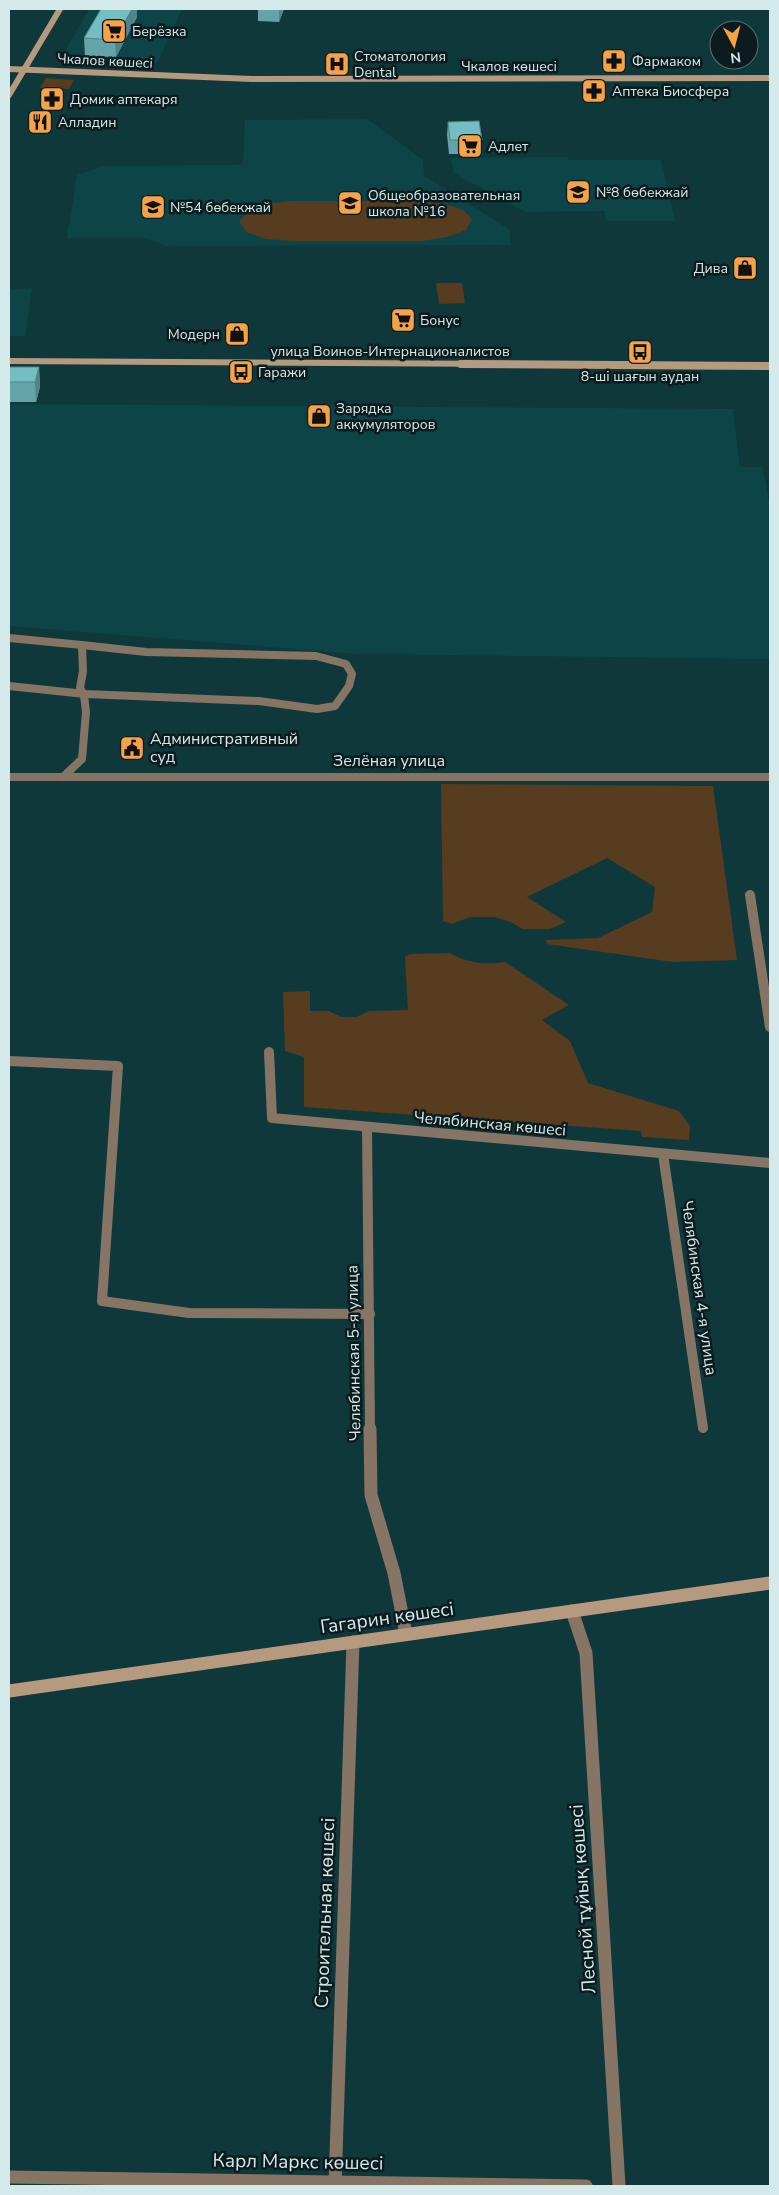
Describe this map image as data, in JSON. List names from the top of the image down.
{
  "streets": {
    "street": [
      "Чкалов көшесі",
      "улица Воинов-Интернационалистов",
      "Зелёная улица",
      "Челябинская көшесі",
      "Челябинская 4-я улица",
      "Челябинская 5-я улица",
      "Гагарин көшесі",
      "Лесной тұйық көшесі",
      "Строительная көшесі",
      "Карл Маркс көшесі"
    ]
  },
  "crossings": [
    ["Челябинская көшесі", "Челябинская 4-я улица"],
    ["Челябинская көшесі", "Челябинская 5-я улица"],
    ["Челябинская 5-я улица", "Гагарин көшесі"],
    ["Гагарин көшесі", "Лесной тұйық көшесі"],
    ["Гагарин көшесі", "Строительная көшесі"],
    ["Строительная көшесі", "Карл Маркс көшесі"]
  ],
  "places": {
    "supermarket": ["Берёзка", "Адлет", "Бонус"],
    "pharmacy": ["Фармаком", "Аптека Биосфера", "Домик аптекаря"],
    "hospital": ["Стоматология Dental"],
    "restaurant": ["Алладин"],
    "school or university": ["№8 бөбекжай", "Общеобразовательная школа №16", "№54 бөбекжай"],
    "shop": ["Дива", "Модерн", "Зарядка аккумуляторов"],
    "bus stop": ["8-ші шағын аудан", "Гаражи"],
    "public building": ["Административный суд"]
  },
  "north": "bottom"
}
